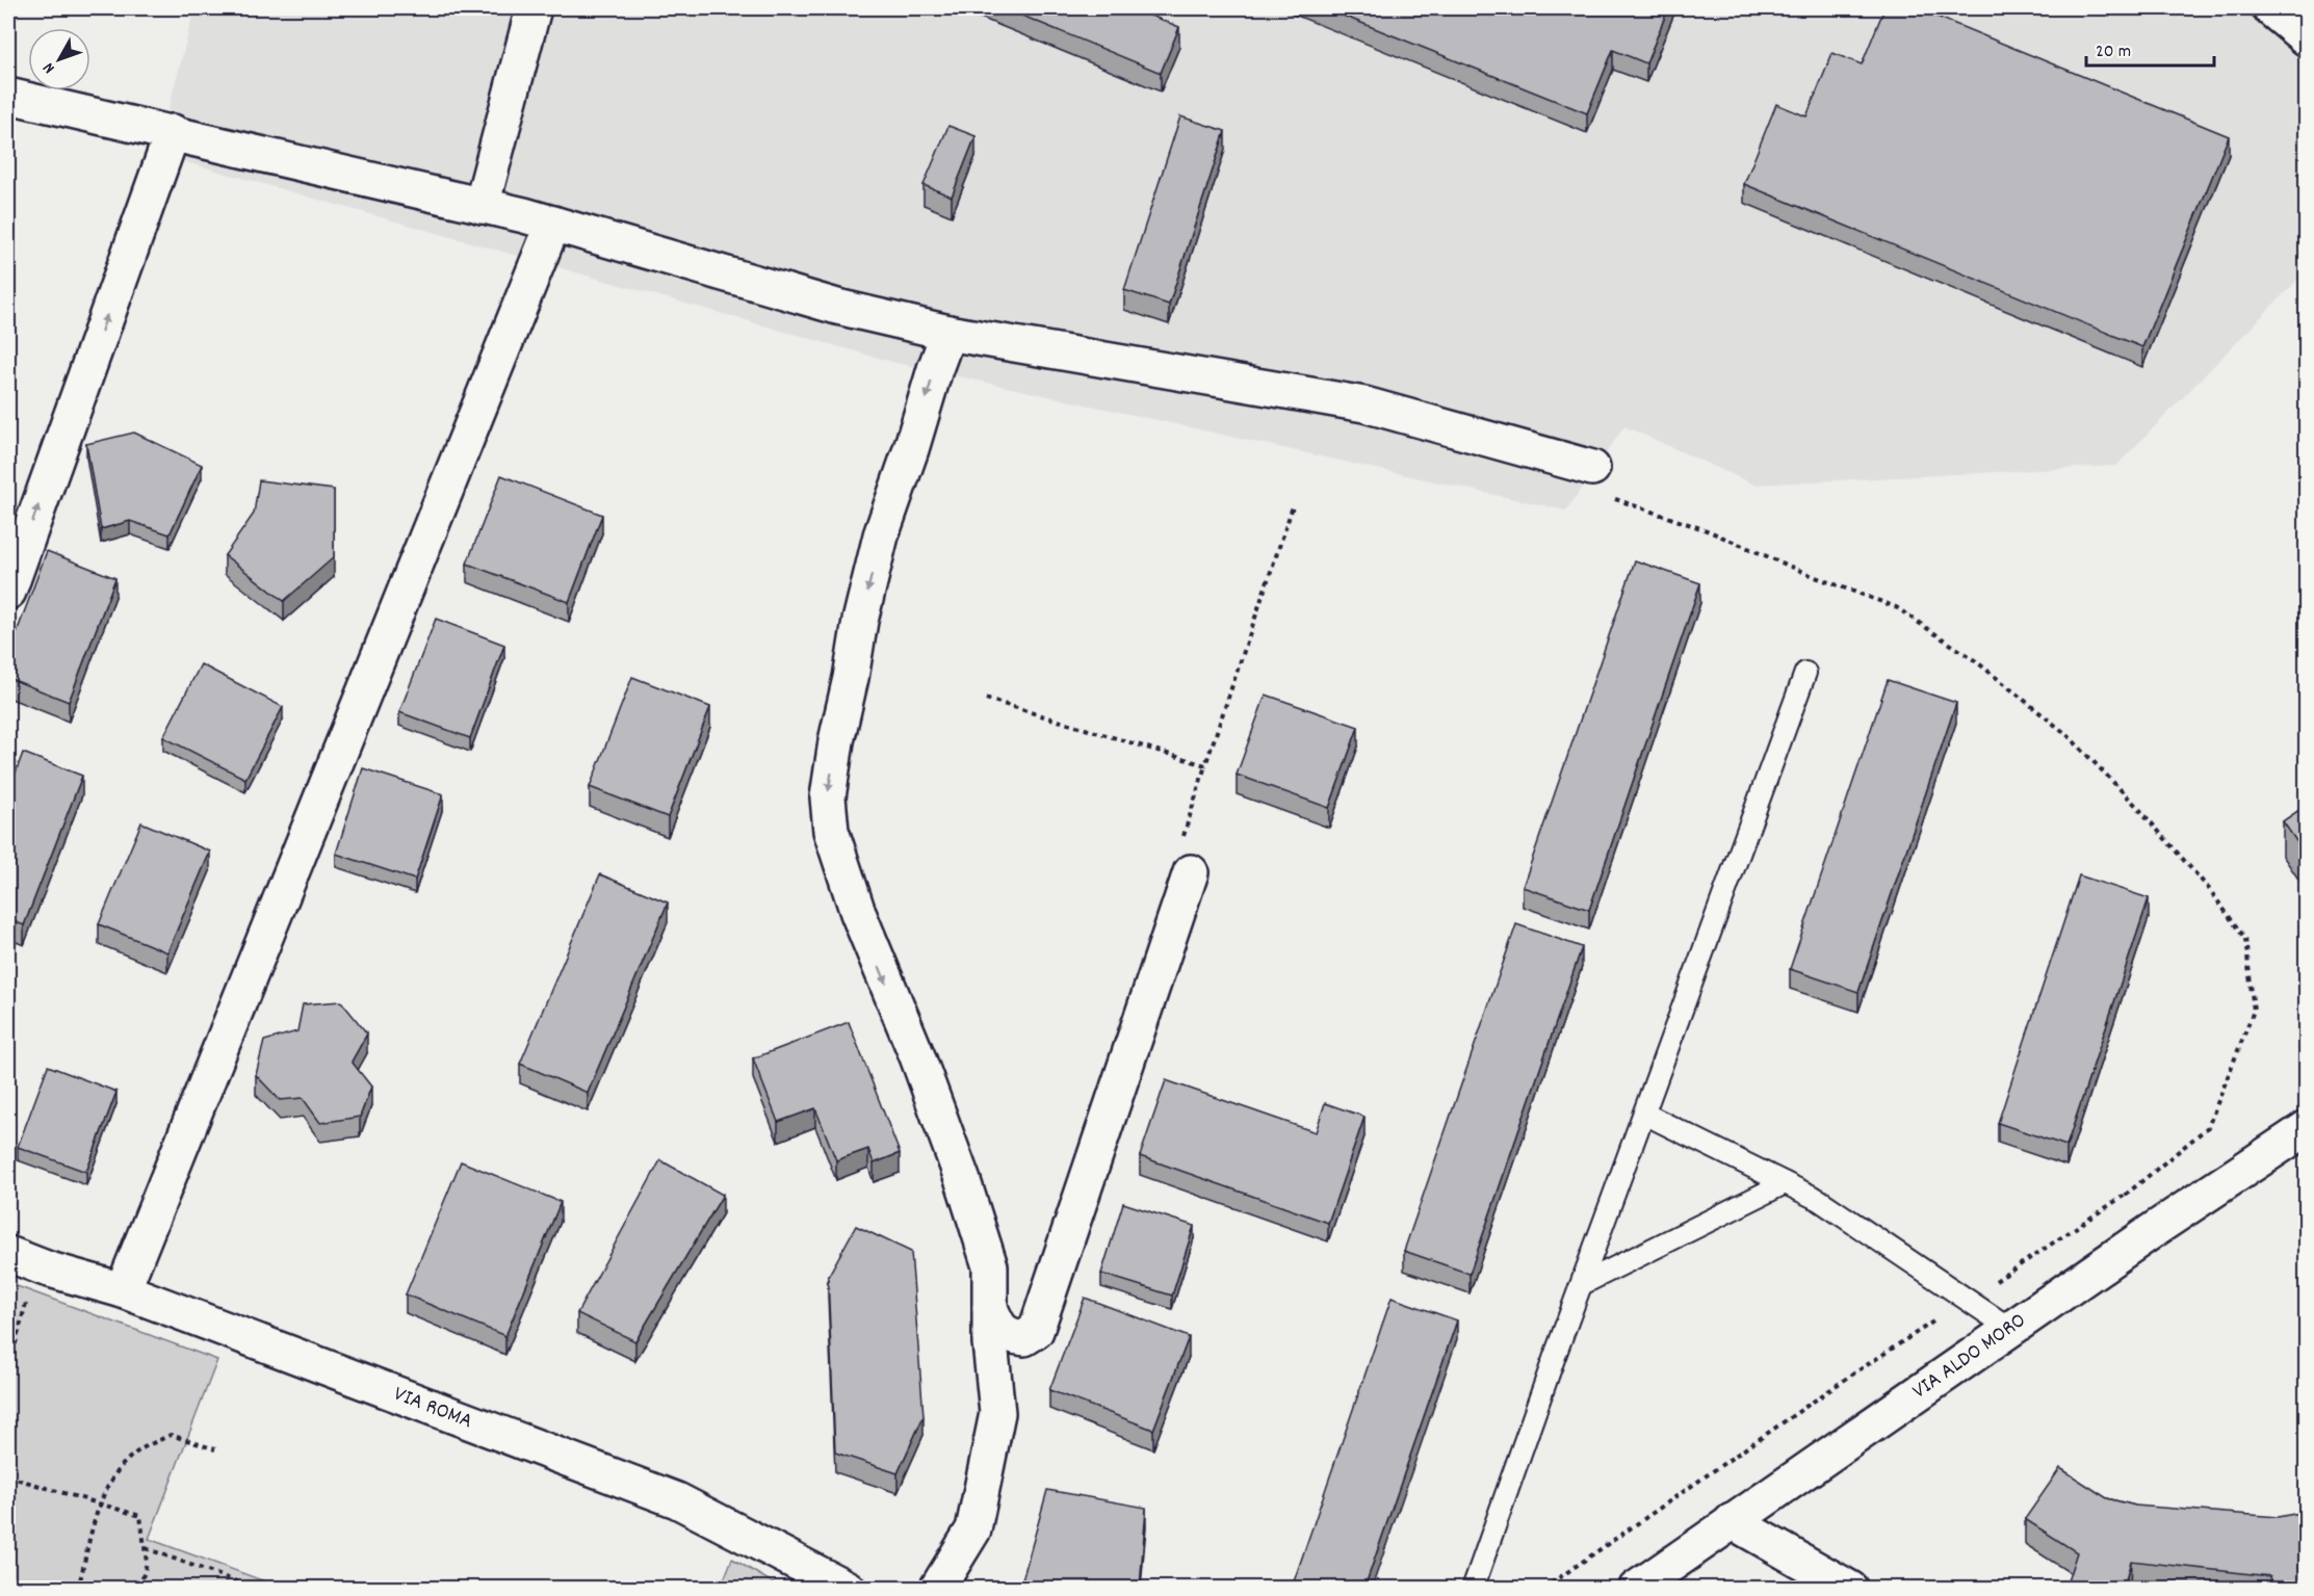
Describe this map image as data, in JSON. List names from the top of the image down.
{
  "streets": {
    "street": ["VIA ALDO MORO", "VIA ROMA"]
  },
  "scale_bar": "20 m",
  "north": "bottom left"
}
